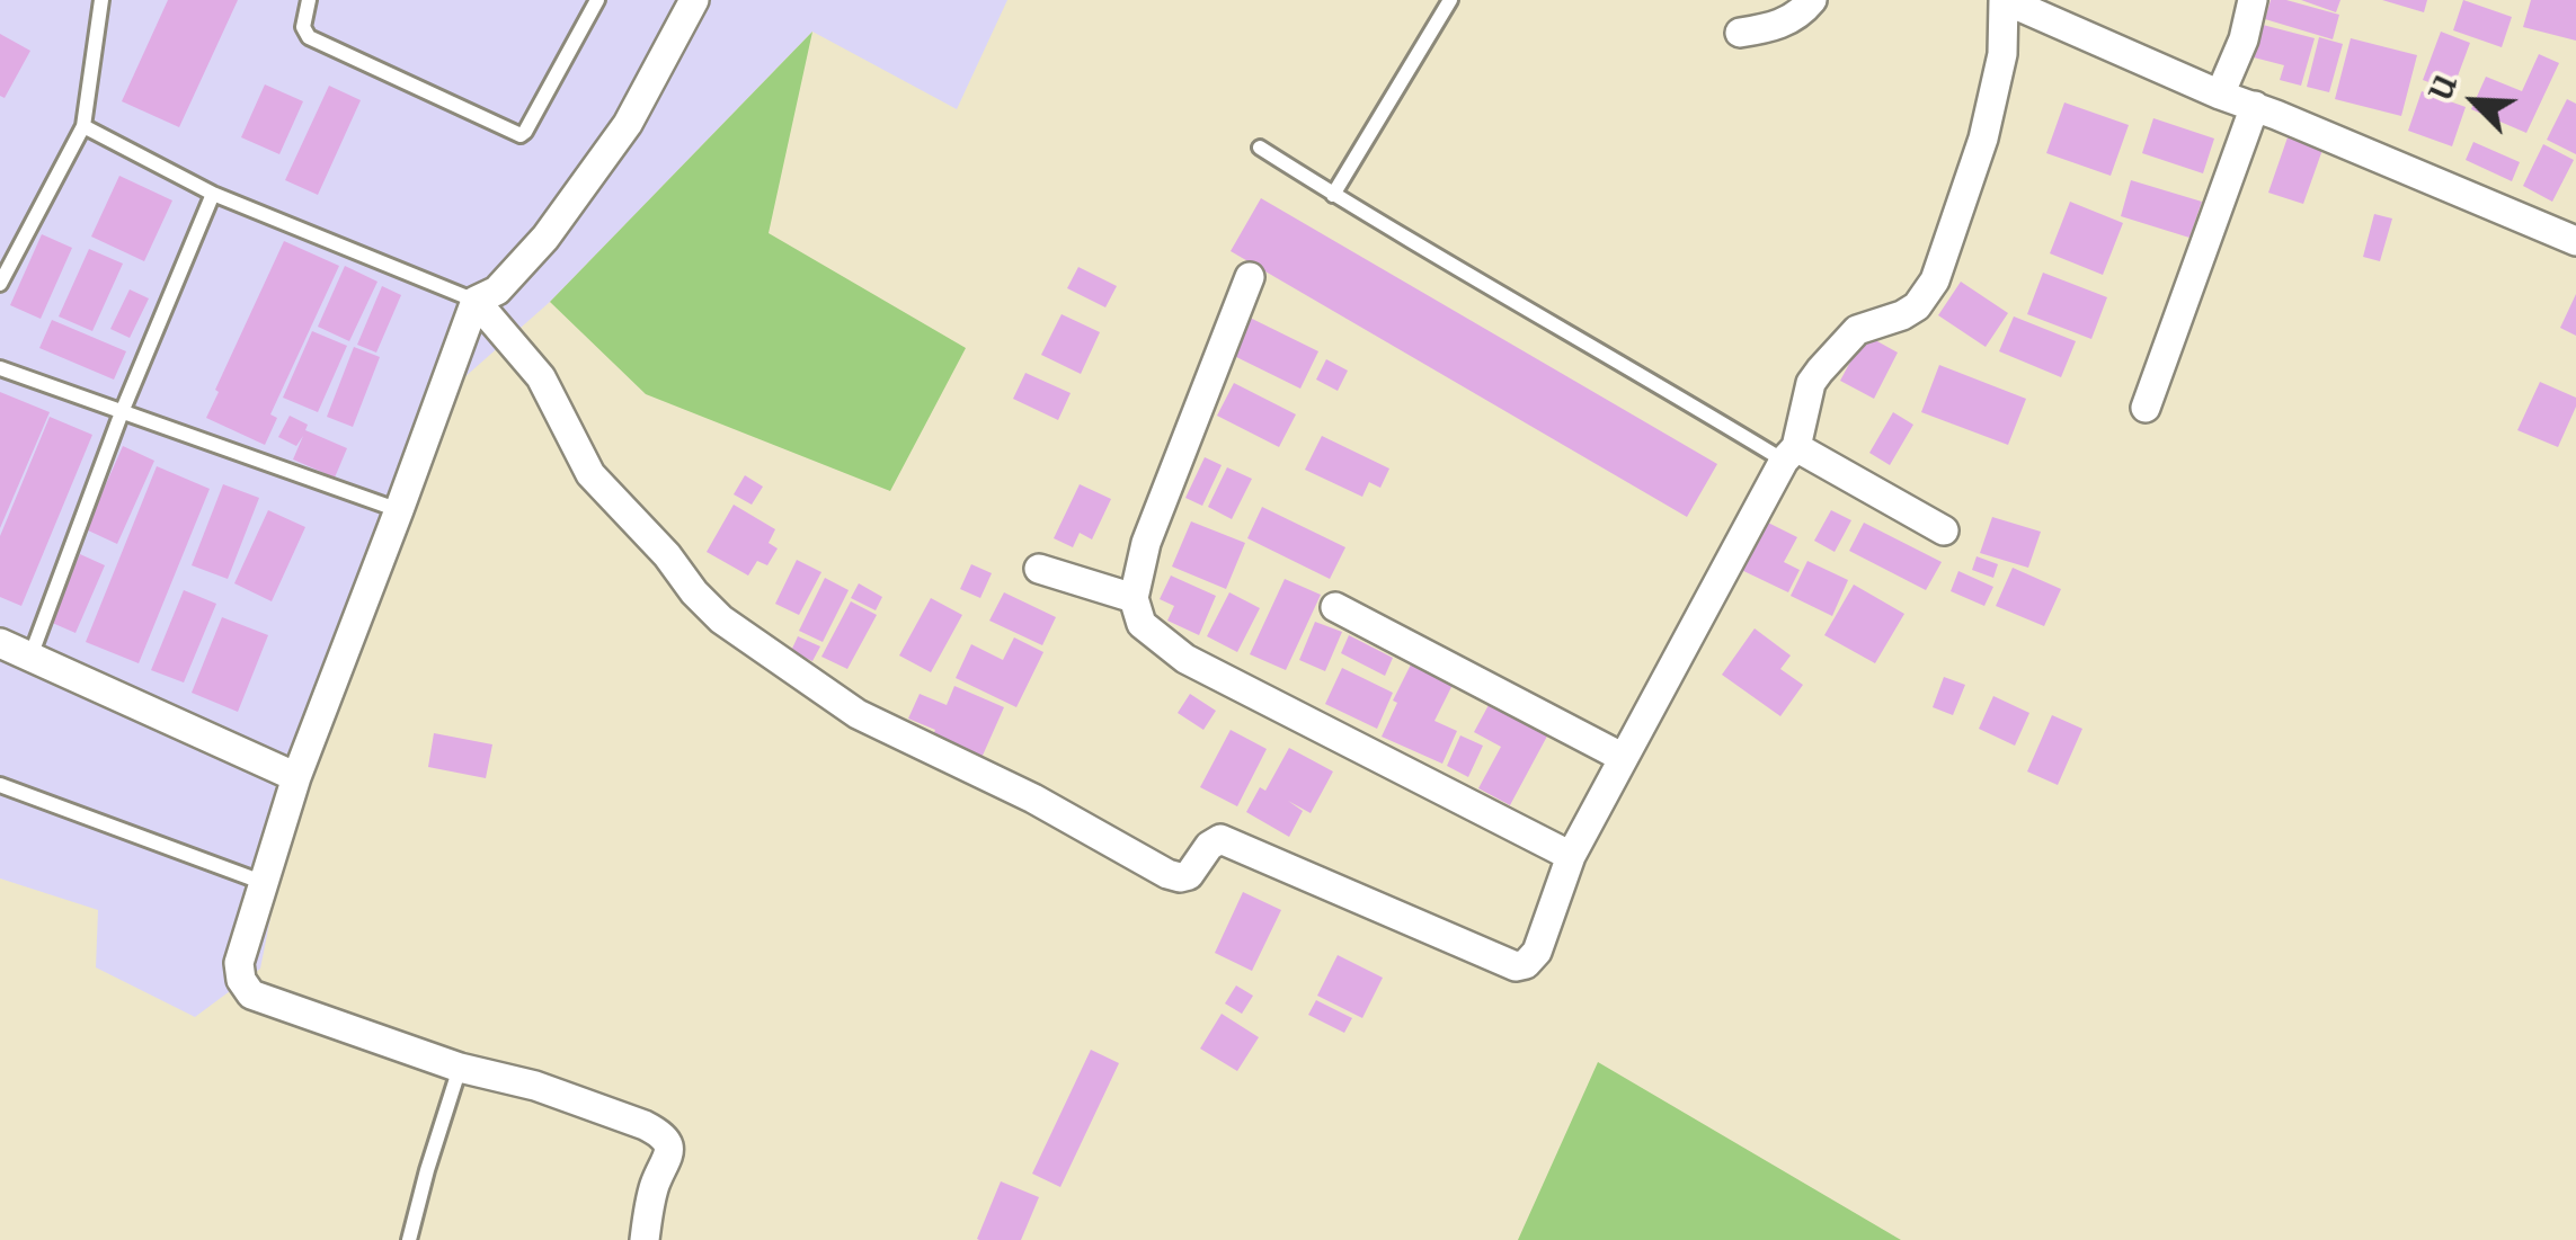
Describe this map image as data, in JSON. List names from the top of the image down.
{
  "north": "top left"
}
